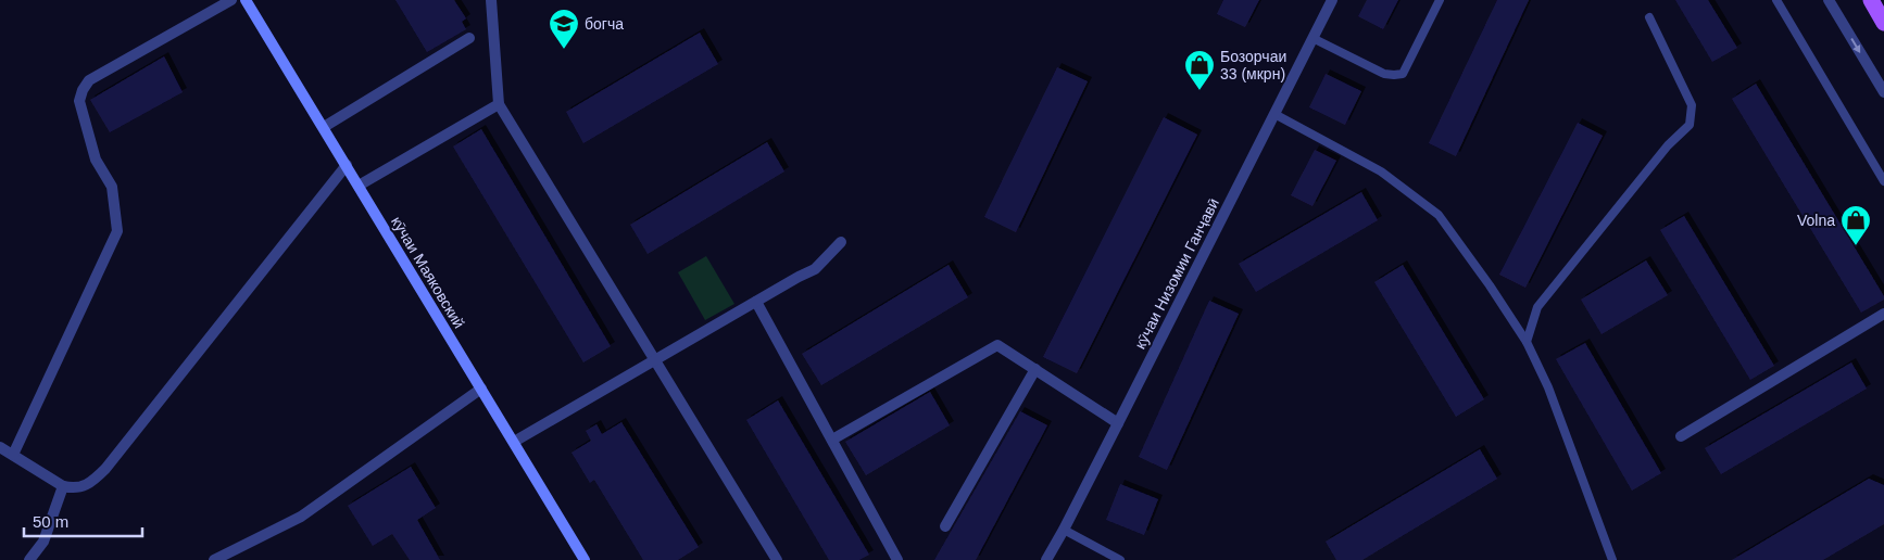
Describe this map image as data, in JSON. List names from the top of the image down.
{
  "streets": {
    "street": ["кӯчаи Маяковский", "кӯчаи Низомии Ганҷавӣ"]
  },
  "places": {
    "school or university": ["богча"],
    "shop": ["Бозорчаи 33 (мкрн)", "Volna"]
  },
  "scale_bar": "50 m"
}
